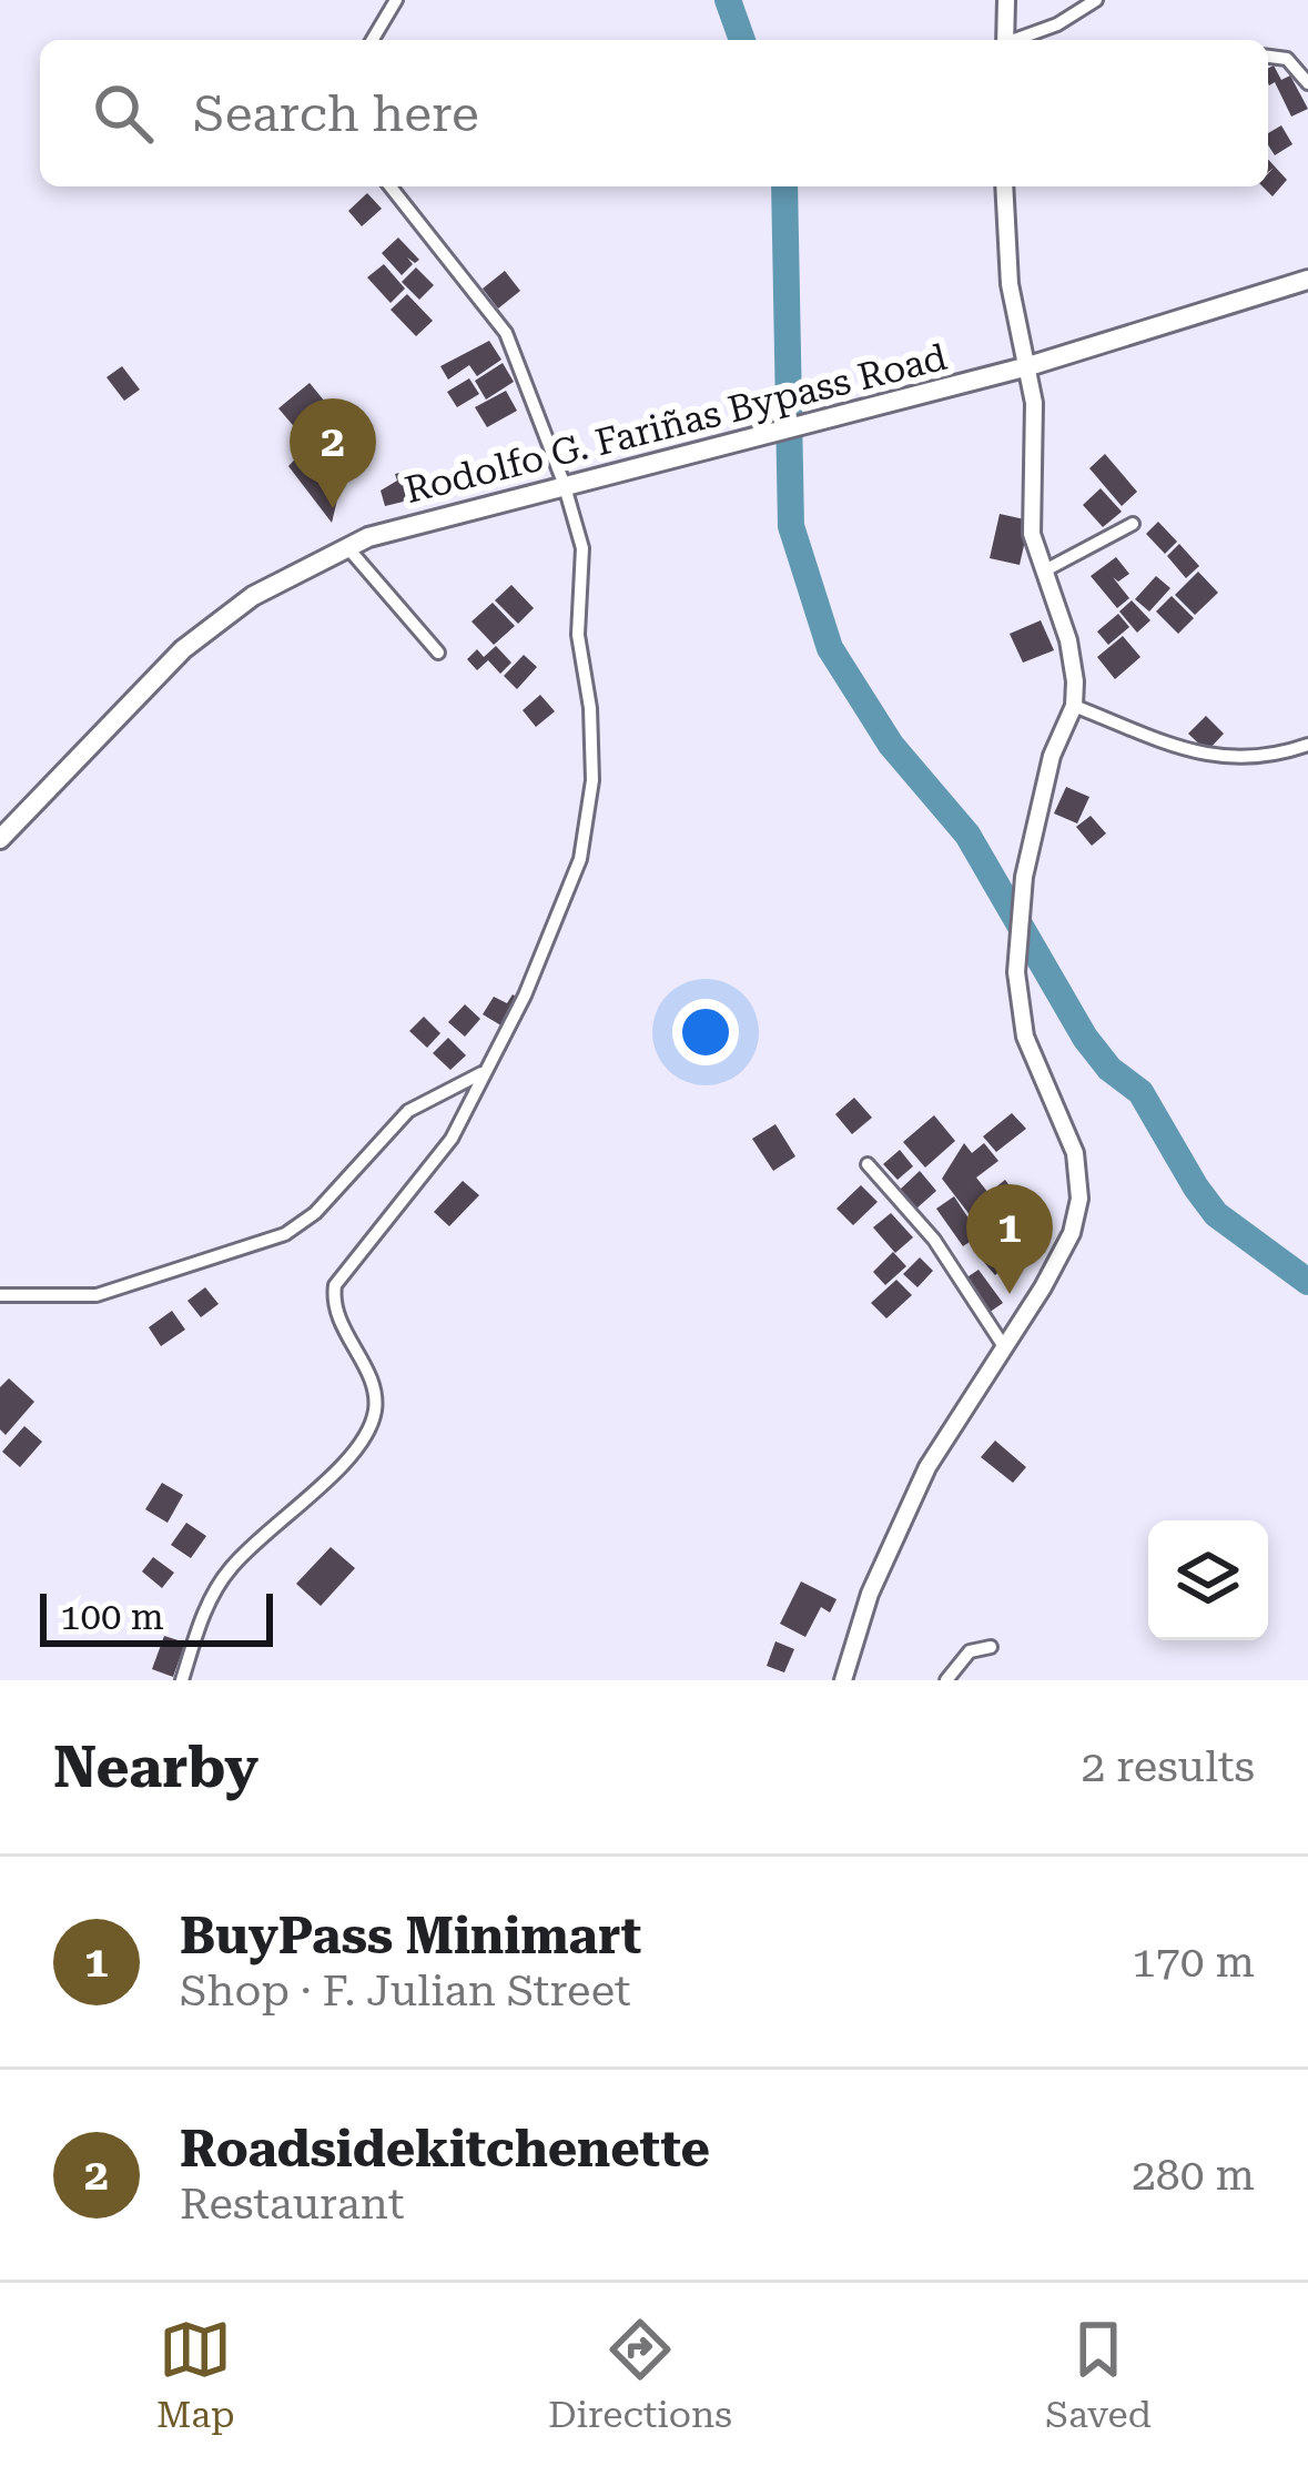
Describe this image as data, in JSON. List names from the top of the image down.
{
  "streets": {
    "main road": ["Rodolfo G. Fariñas Bypass Road"]
  },
  "scale_bar": "100 m",
  "page": {
    "search": "Search here",
    "pins": ["2", "1"],
    "scale": "100 m",
    "heading": ["Nearby", "2 results"],
    "list": [
      {
        "mark": "1",
        "name": "BuyPass Minimart",
        "note": "Shop · F. Julian Street",
        "value": "170 m"
      },
      {
        "mark": "2",
        "name": "Roadsidekitchenette",
        "note": "Restaurant",
        "value": "280 m"
      }
    ],
    "nav": ["Map", "Directions", "Saved"]
  }
}
